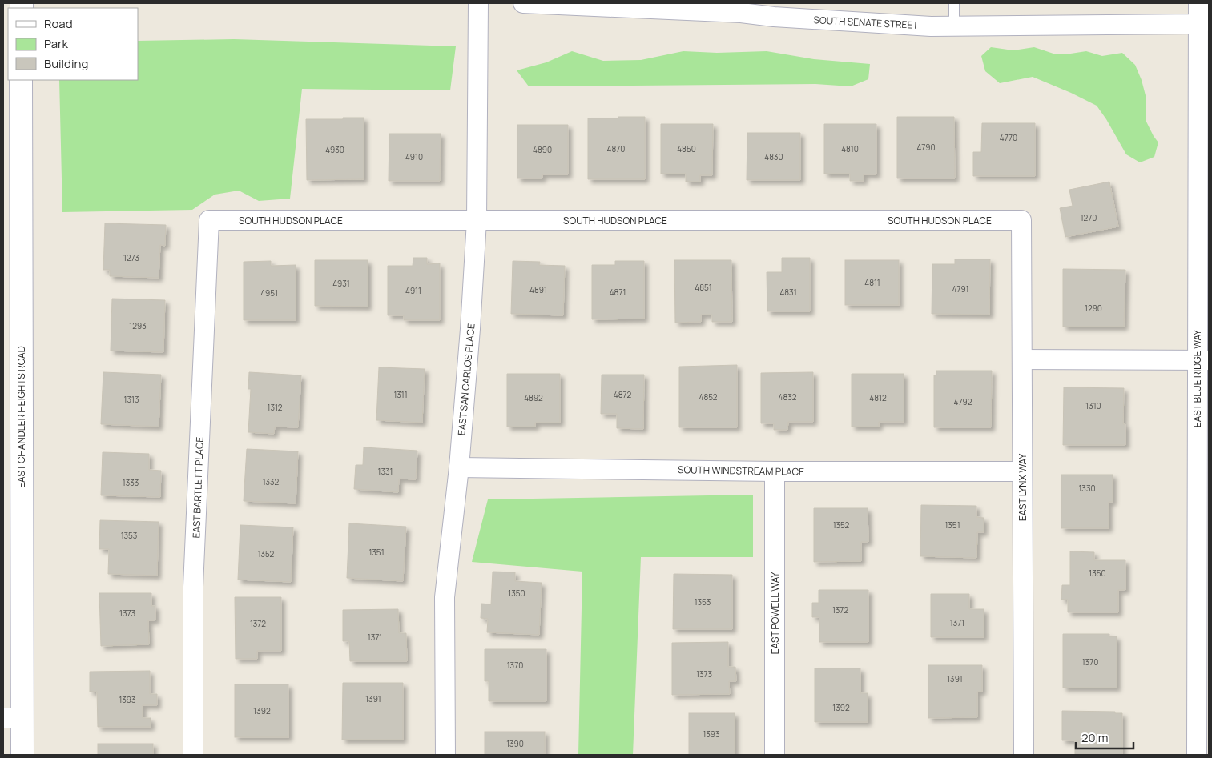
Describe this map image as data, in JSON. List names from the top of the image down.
{
  "streets": {
    "main road": ["EAST CHANDLER HEIGHTS ROAD"],
    "street": [
      "SOUTH SENATE STREET",
      "SOUTH HUDSON PLACE",
      "EAST BLUE RIDGE WAY",
      "EAST SAN CARLOS PLACE",
      "SOUTH WINDSTREAM PLACE",
      "EAST BARTLETT PLACE",
      "EAST LYNX WAY",
      "EAST POWELL WAY"
    ]
  },
  "crossings": [
    ["SOUTH SENATE STREET", "EAST BLUE RIDGE WAY"],
    ["SOUTH HUDSON PLACE", "EAST SAN CARLOS PLACE"],
    ["SOUTH HUDSON PLACE", "EAST BARTLETT PLACE"],
    ["SOUTH HUDSON PLACE", "EAST LYNX WAY"],
    ["EAST SAN CARLOS PLACE", "SOUTH WINDSTREAM PLACE"],
    ["SOUTH WINDSTREAM PLACE", "EAST LYNX WAY"],
    ["SOUTH WINDSTREAM PLACE", "EAST POWELL WAY"]
  ],
  "house_numbers": [
    "4770",
    "4790",
    "4870",
    "4850",
    "4810",
    "4930",
    "4890",
    "4910",
    "4830",
    "1270",
    "1273",
    "4811",
    "4931",
    "4851",
    "4791",
    "4891",
    "4911",
    "4871",
    "4831",
    "4951",
    "1290",
    "1293",
    "1311",
    "4872",
    "4852",
    "4832",
    "4892",
    "4812",
    "1313",
    "4792",
    "1310",
    "1312",
    "1331",
    "1332",
    "1333",
    "1330",
    "1352",
    "1351",
    "1353",
    "1351",
    "1352",
    "1350",
    "1350",
    "1353",
    "1372",
    "1373",
    "1371",
    "1372",
    "1371",
    "1370",
    "1370",
    "1373",
    "1391",
    "1391",
    "1393",
    "1392",
    "1392",
    "1393",
    "1390"
  ],
  "legend": ["Road", "Park", "Building"],
  "scale_bar": "20 m"
}
